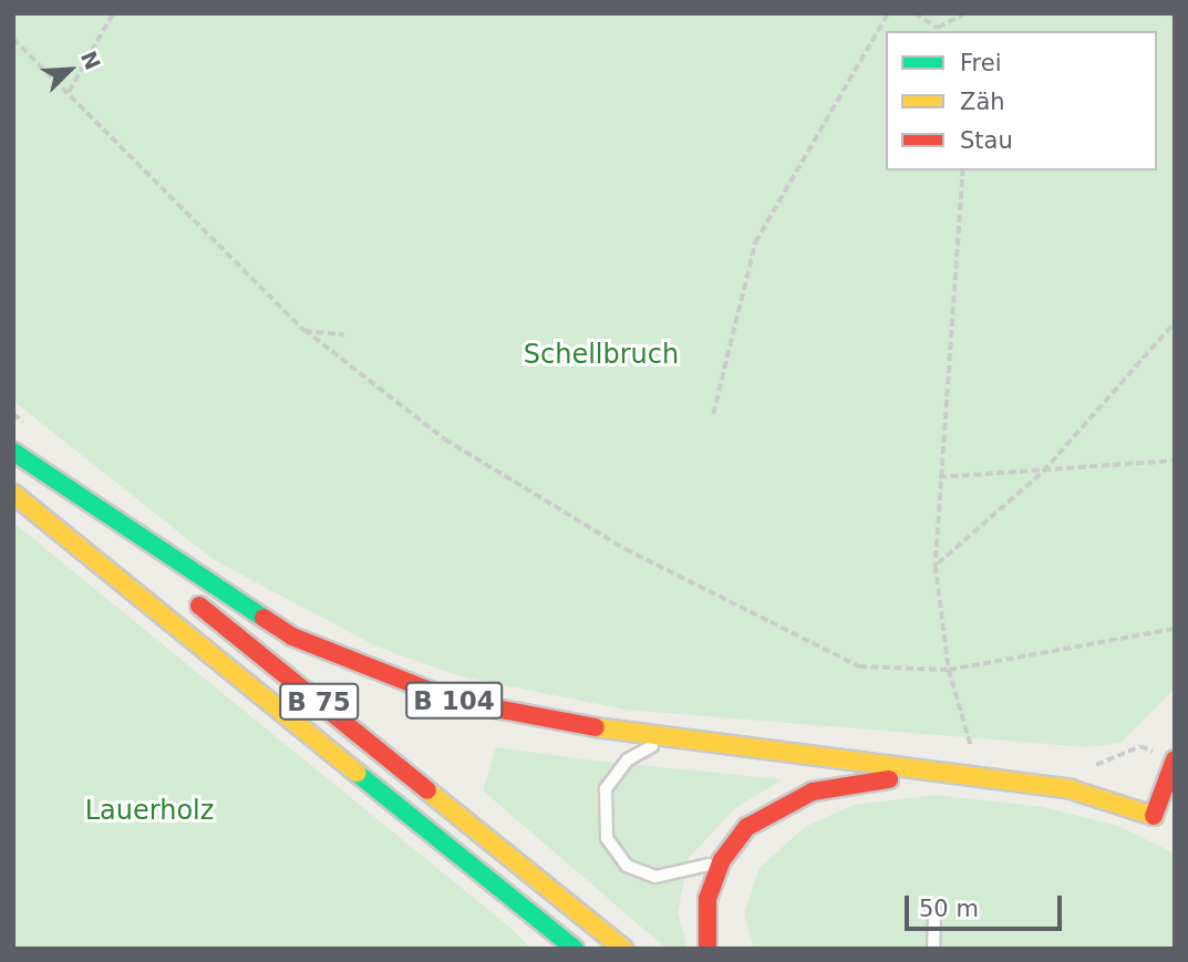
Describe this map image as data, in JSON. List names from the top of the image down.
{
  "streets": {
    "main road": ["B 104", "B 75"]
  },
  "parks": ["Schellbruch", "Lauerholz"],
  "legend": ["Frei", "Zäh", "Stau"],
  "scale_bar": "50 m",
  "north": "top right"
}
